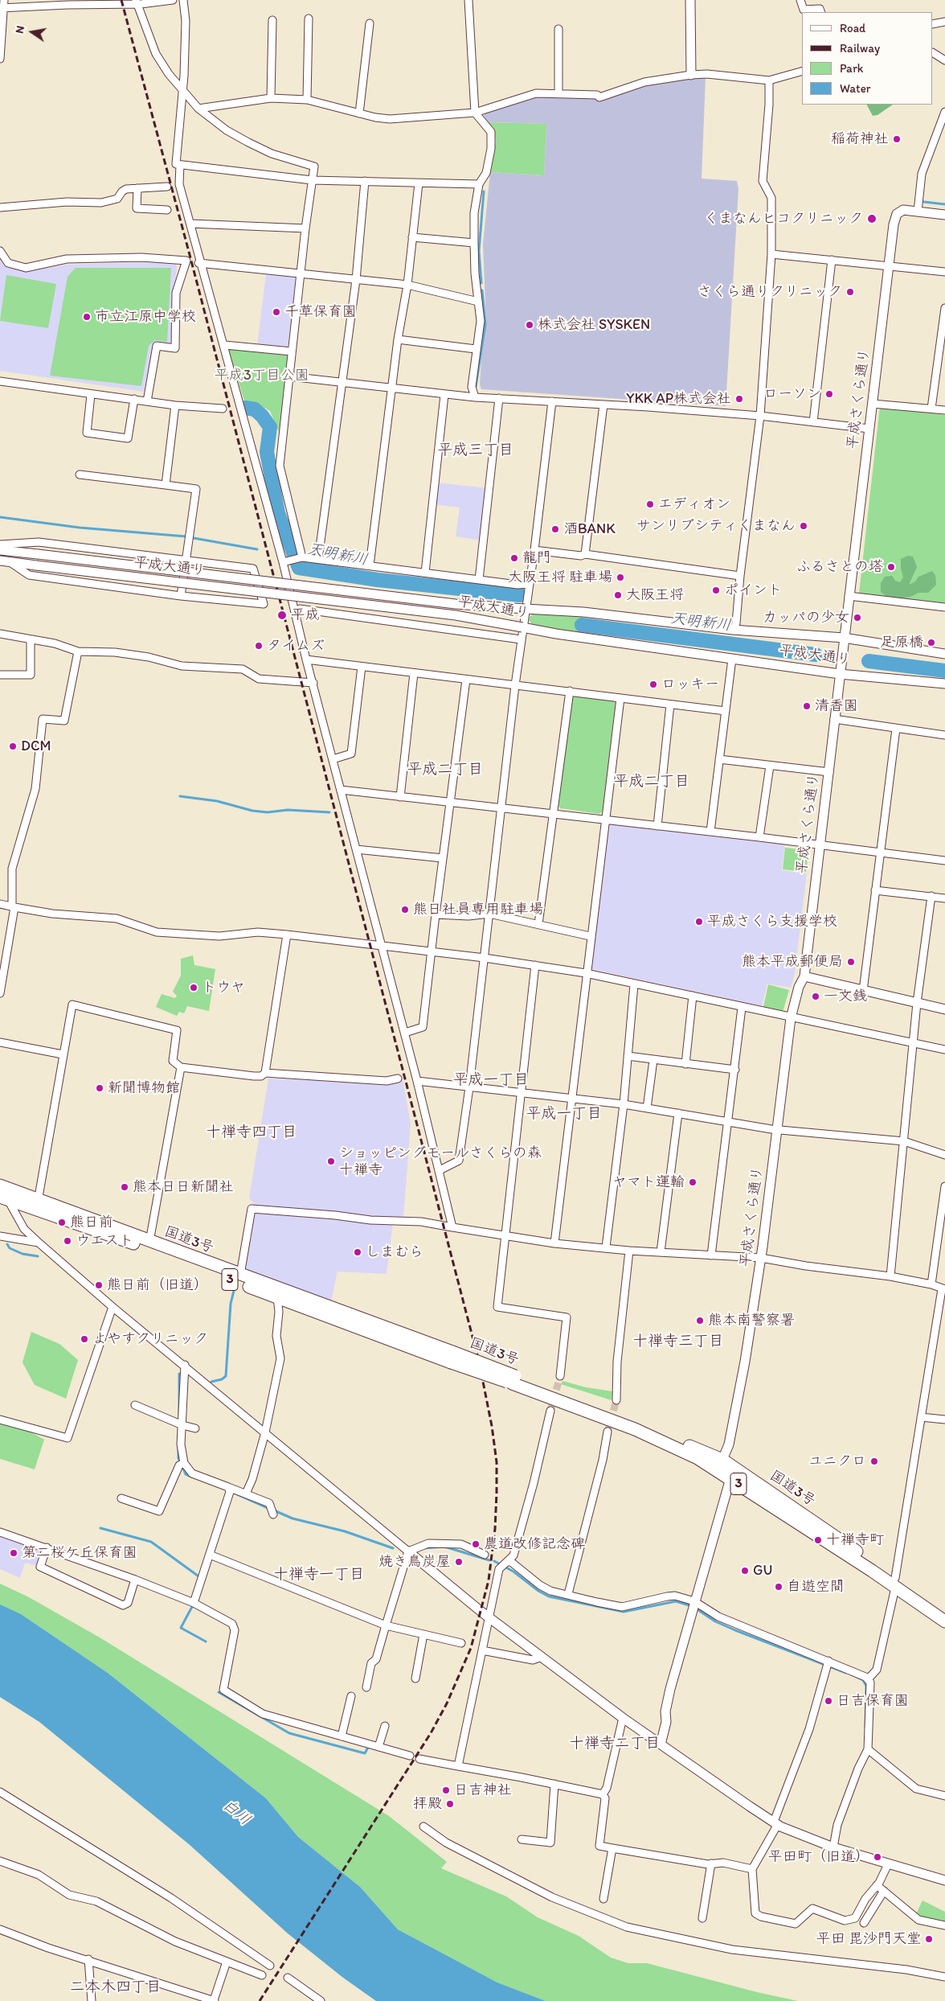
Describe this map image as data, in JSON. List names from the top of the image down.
{
  "streets": {
    "highway": ["国道3号", "3"],
    "street": ["平成さくら通り", "平成大通り"]
  },
  "crossings": [
    ["平成さくら通り", "平成大通り"],
    ["平成さくら通り", "国道3号"]
  ],
  "districts": [
    "平成三丁目",
    "平成二丁目",
    "平成二丁目",
    "平成一丁目",
    "平成一丁目",
    "十禅寺四丁目",
    "十禅寺三丁目",
    "十禅寺一丁目",
    "十禅寺二丁目",
    "二本木四丁目"
  ],
  "water": ["天明新川", "白川"],
  "parks": ["平成3丁目公園"],
  "places": [
    "稲荷神社",
    "くまなんヒコクリニック",
    "さくら通りクリニック",
    "千草保育園",
    "市立江原中学校",
    "株式会社 SYSKEN",
    "ローソン",
    "YKK AP株式会社",
    "エディオン",
    "サンリブシティくまなん",
    "酒BANK",
    "龍門",
    "ふるさとの塔",
    "大阪王将 駐車場",
    "ポイント",
    "大阪王将",
    "平成",
    "カッパの少女",
    "足原橋",
    "タイムズ",
    "ロッキー",
    "清香園",
    "DCM",
    "熊日社員専用駐車場",
    "平成さくら支援学校",
    "熊本平成郵便局",
    "トウヤ",
    "一文銭",
    "新聞博物館",
    "ショッピングモールさくらの森 十禅寺",
    "ヤマト運輸",
    "熊本日日新聞社",
    "熊日前",
    "ウエスト",
    "しまむら",
    "熊日前（旧道）",
    "熊本南警察署",
    "よやすクリニック",
    "ユニクロ",
    "十禅寺町",
    "農道改修記念碑",
    "第二桜ケ丘保育園",
    "焼き鳥炭屋",
    "GU",
    "自遊空間",
    "日吉保育園",
    "日吉神社",
    "拝殿",
    "平田町（旧道）",
    "平田 毘沙門天堂"
  ],
  "legend": [
    "Road",
    "Railway",
    "Park",
    "Water"
  ],
  "north": "left"
}
